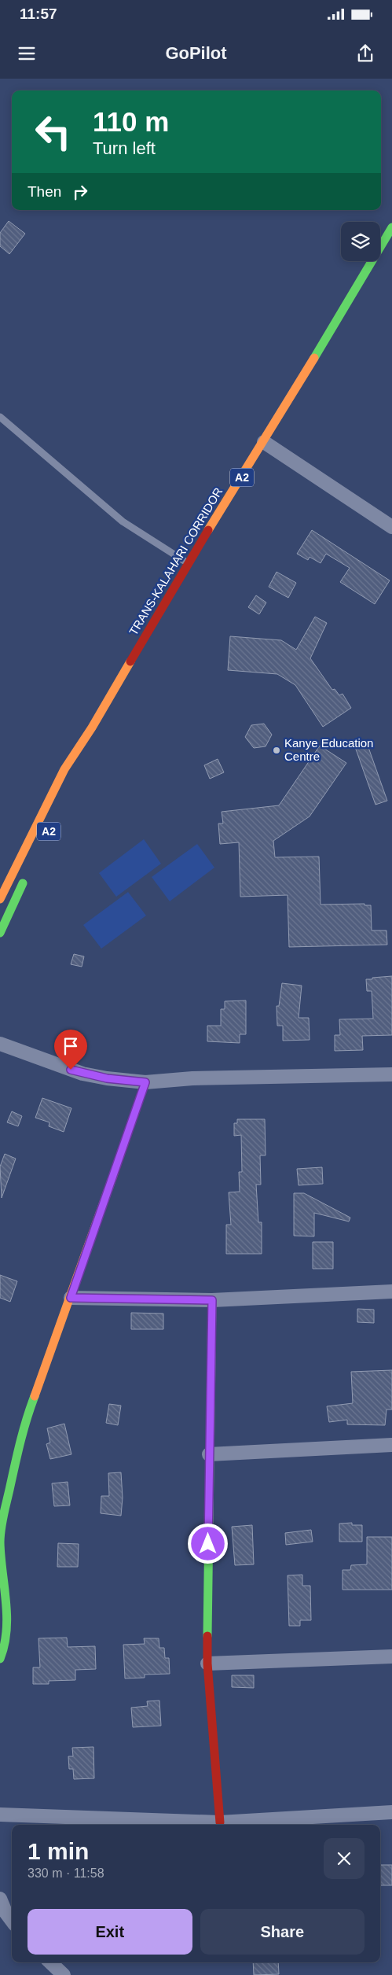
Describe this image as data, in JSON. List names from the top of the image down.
{
  "streets": {
    "main road": ["A2", "TRANS-KALAHARI CORRIDOR"]
  },
  "places": ["Kanye Education Centre"],
  "page": {
    "status": "11:57",
    "header": "GoPilot",
    "turn": ["110 m", "Turn left"],
    "then": "Then",
    "heading": ["1 min", "330 m · 11:58"],
    "buttons": ["Exit", "Share"]
  }
}
